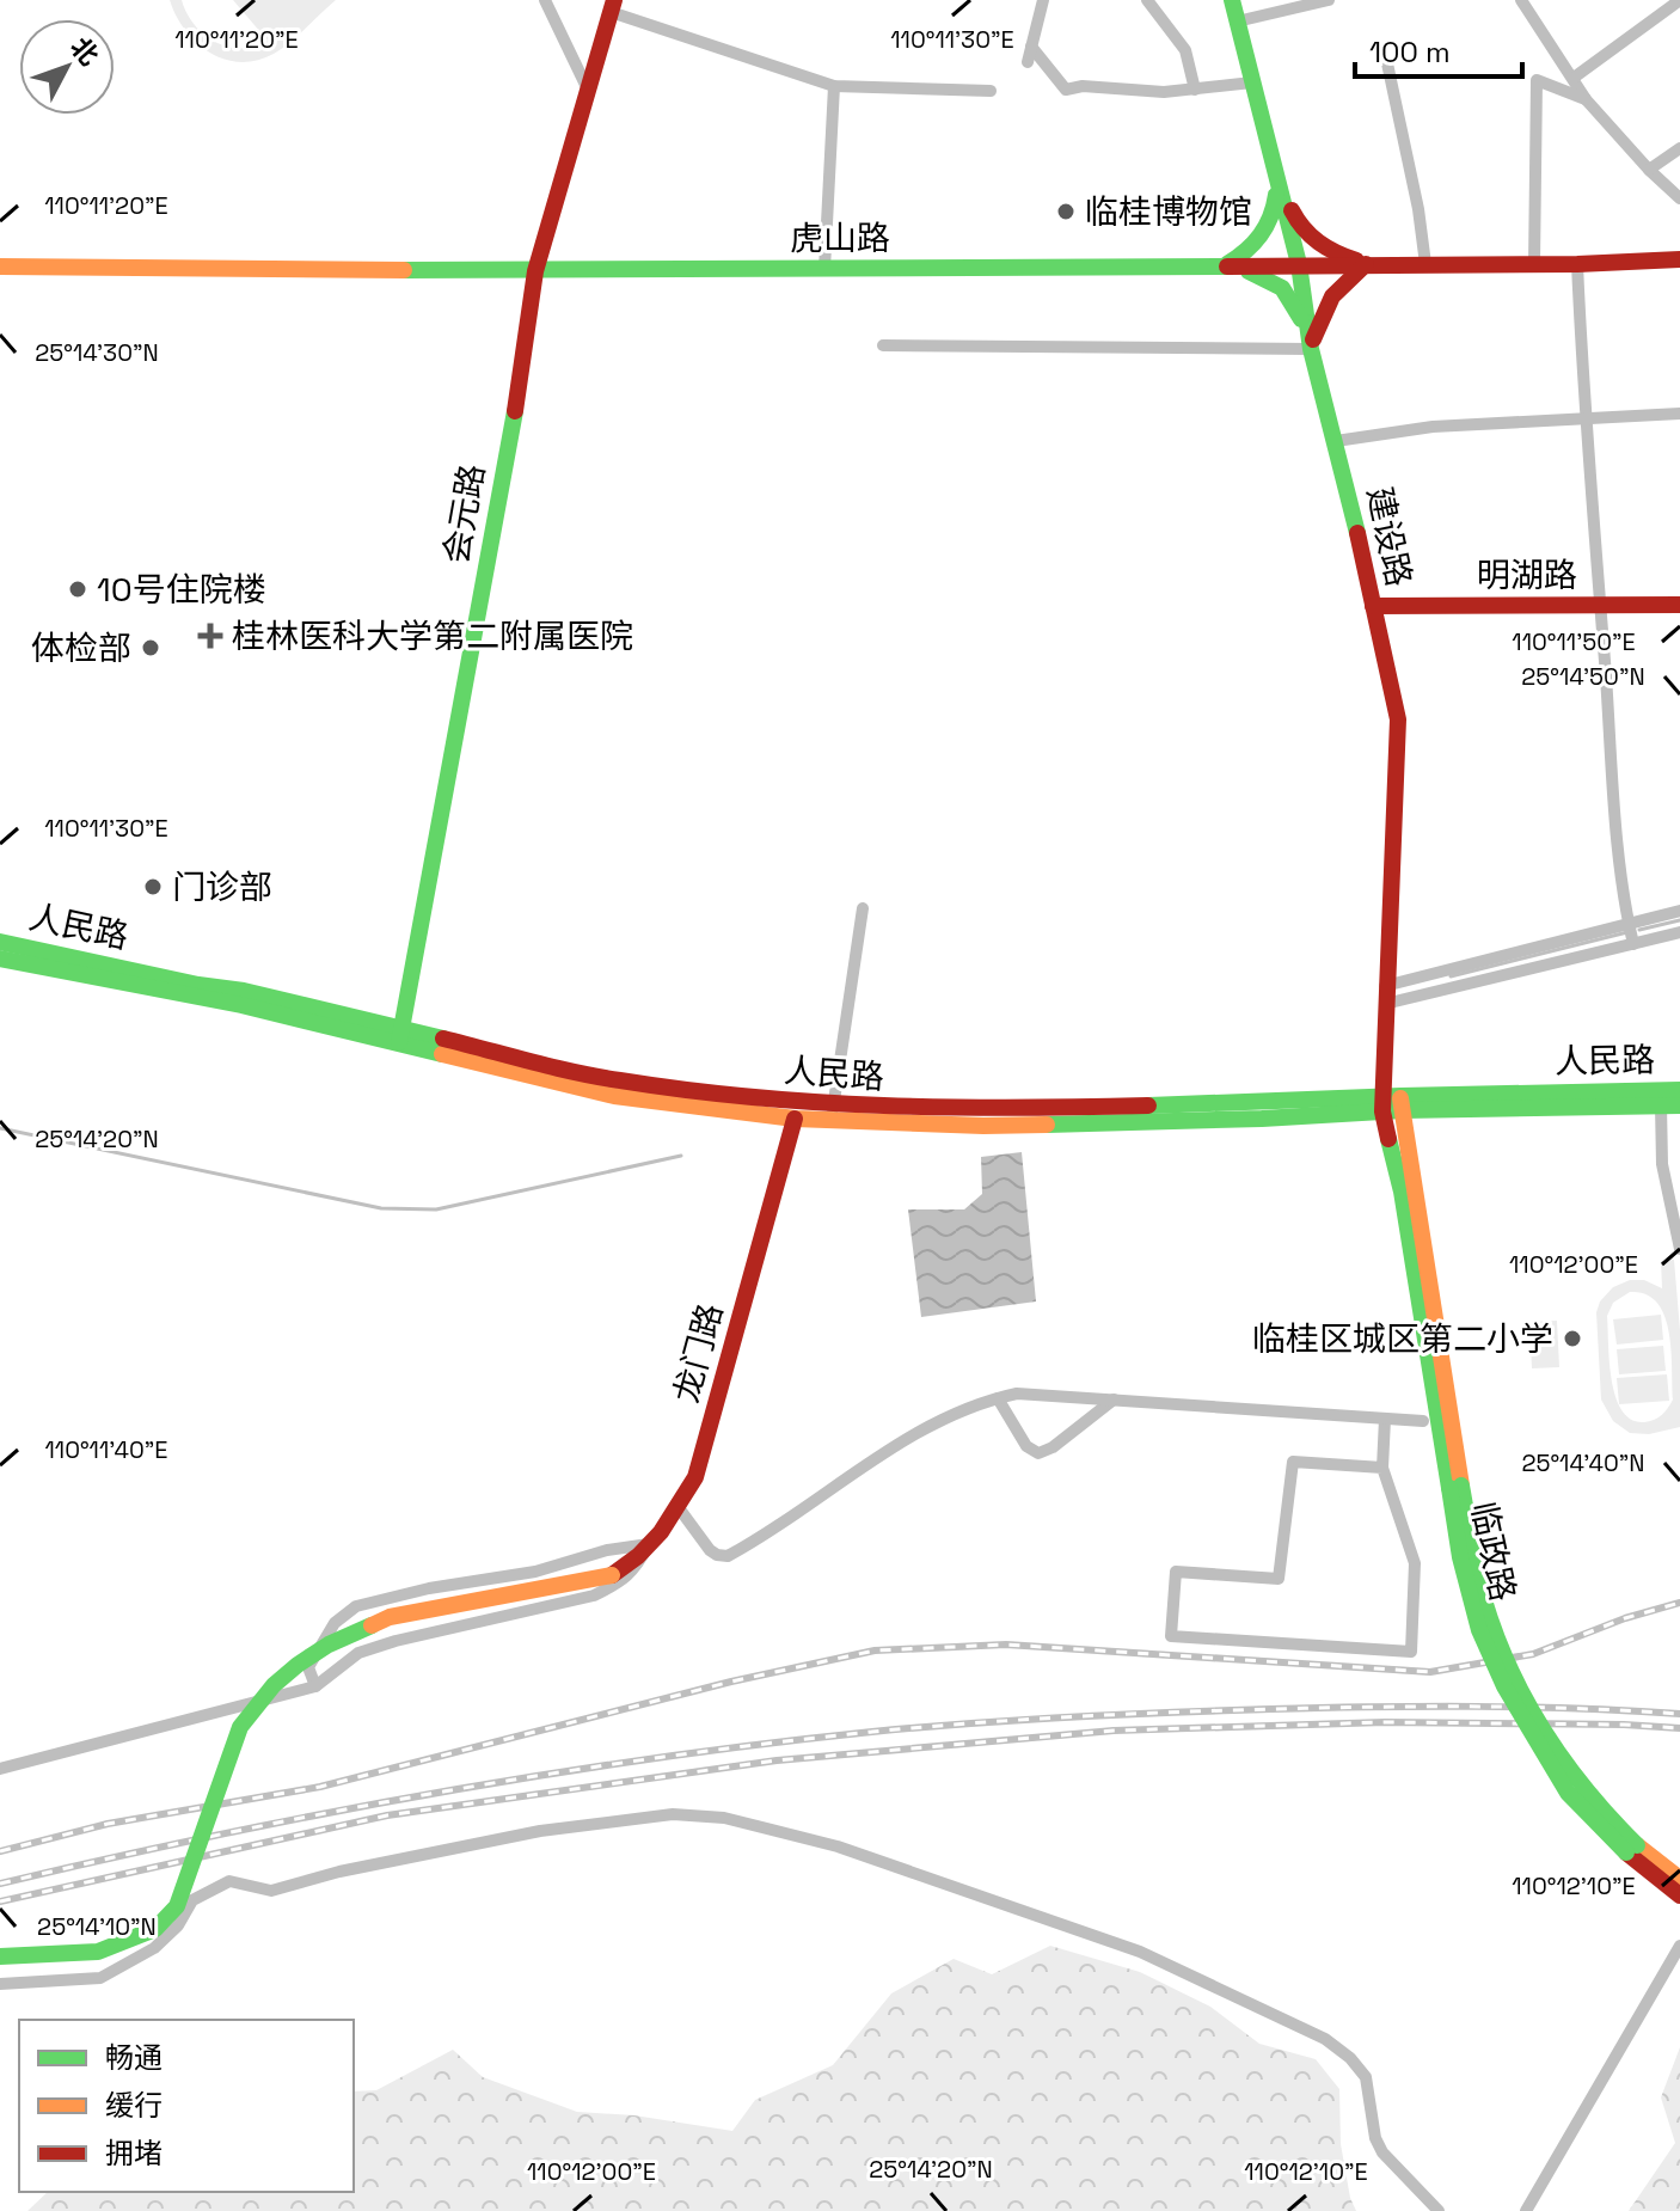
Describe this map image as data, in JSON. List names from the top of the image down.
{
  "streets": {
    "street": [
      "虎山路",
      "会元路",
      "建设路",
      "明湖路",
      "人民路",
      "龙门路",
      "临政路"
    ]
  },
  "crossings": [
    ["虎山路", "会元路"],
    ["虎山路", "建设路"],
    ["会元路", "人民路"],
    ["建设路", "明湖路"],
    ["建设路", "人民路"],
    ["建设路", "临政路"],
    ["人民路", "龙门路"],
    ["人民路", "临政路"]
  ],
  "places": {
    "other": [
      "临桂博物馆",
      "10号住院楼",
      "体检部",
      "门诊部",
      "临桂区城区第二小学"
    ],
    "health": ["桂林医科大学第二附属医院"]
  },
  "legend": ["畅通", "缓行", "拥堵"],
  "scale_bar": "100 m",
  "north": "top right",
  "coordinates": [
    "110°11'20\"E",
    "110°11'30\"E",
    "25°14'30\"N",
    "110°11'50\"E",
    "25°14'50\"N",
    "25°14'20\"N",
    "110°12'00\"E",
    "110°11'40\"E",
    "25°14'40\"N",
    "110°12'10\"E",
    "25°14'10\"N"
  ]
}
